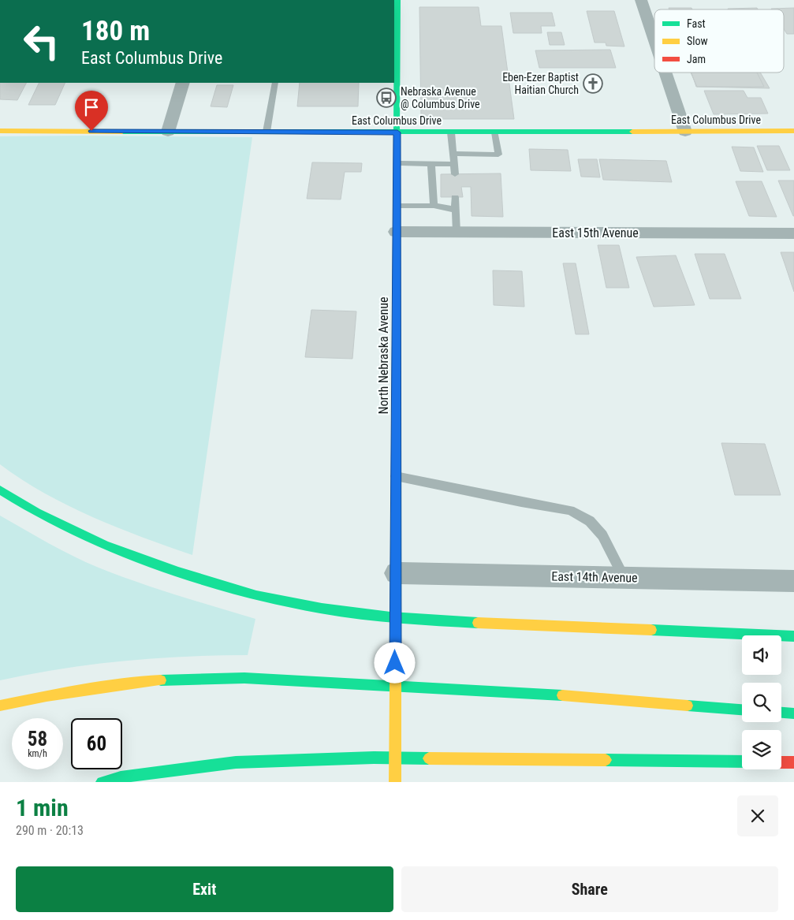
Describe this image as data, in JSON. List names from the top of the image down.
{
  "streets": {
    "main road": ["East Columbus Drive", "North Nebraska Avenue"],
    "street": ["East 15th Avenue", "East 14th Avenue"]
  },
  "crossings": [
    ["East Columbus Drive", "North Nebraska Avenue"],
    ["East 15th Avenue", "North Nebraska Avenue"],
    ["North Nebraska Avenue", "East 14th Avenue"]
  ],
  "places": {
    "church": ["Eben-Ezer Baptist Haitian Church"],
    "bus stop": ["Nebraska Avenue @ Columbus Drive"]
  },
  "legend": ["Fast", "Slow", "Jam"],
  "page": {
    "turn": ["180 m", "East Columbus Drive"],
    "speed": "58 km/h",
    "limit": "60",
    "heading": ["1 min", "290 m · 20:13"],
    "buttons": ["Exit", "Share"]
  }
}
